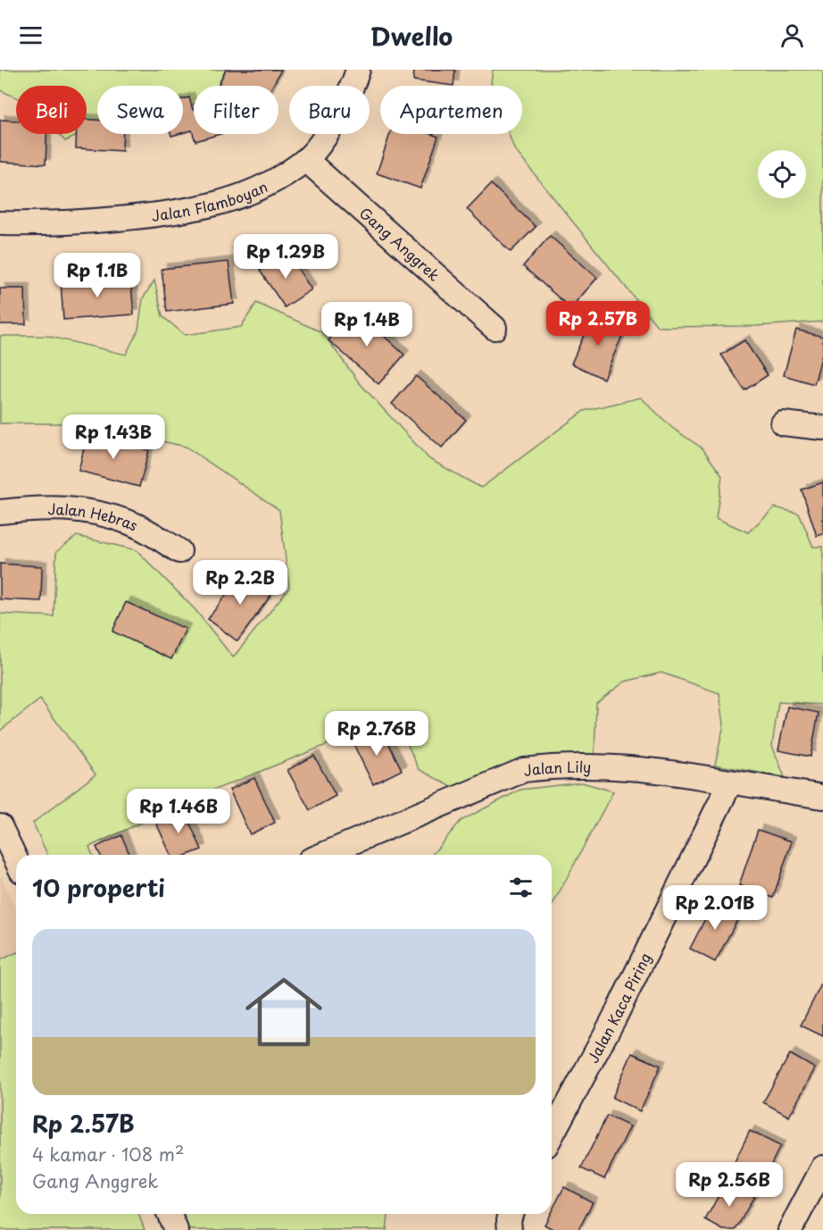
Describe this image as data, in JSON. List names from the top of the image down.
{
  "streets": {
    "street": [
      "Jalan Flamboyan",
      "Gang Anggrek",
      "Jalan Hebras",
      "Jalan Lily",
      "Jalan Kaca Piring"
    ]
  },
  "crossings": [
    ["Jalan Flamboyan", "Gang Anggrek"],
    ["Jalan Lily", "Jalan Kaca Piring"]
  ],
  "page": {
    "header": "Dwello",
    "chip": [
      "Beli",
      "Sewa",
      "Filter",
      "Baru",
      "Apartemen"
    ],
    "price": [
      "Rp 1.29B",
      "Rp 1.1B",
      "Rp 2.57B",
      "Rp 1.4B",
      "Rp 1.43B",
      "Rp 2.2B",
      "Rp 2.76B",
      "Rp 1.46B",
      "Rp 2.01B",
      "Rp 2.56B"
    ],
    "heading": "10 properti",
    "list": [
      {
        "name": "Rp 2.57B",
        "note": "4 kamar · 108 m² · Gang Anggrek"
      }
    ]
  }
}
